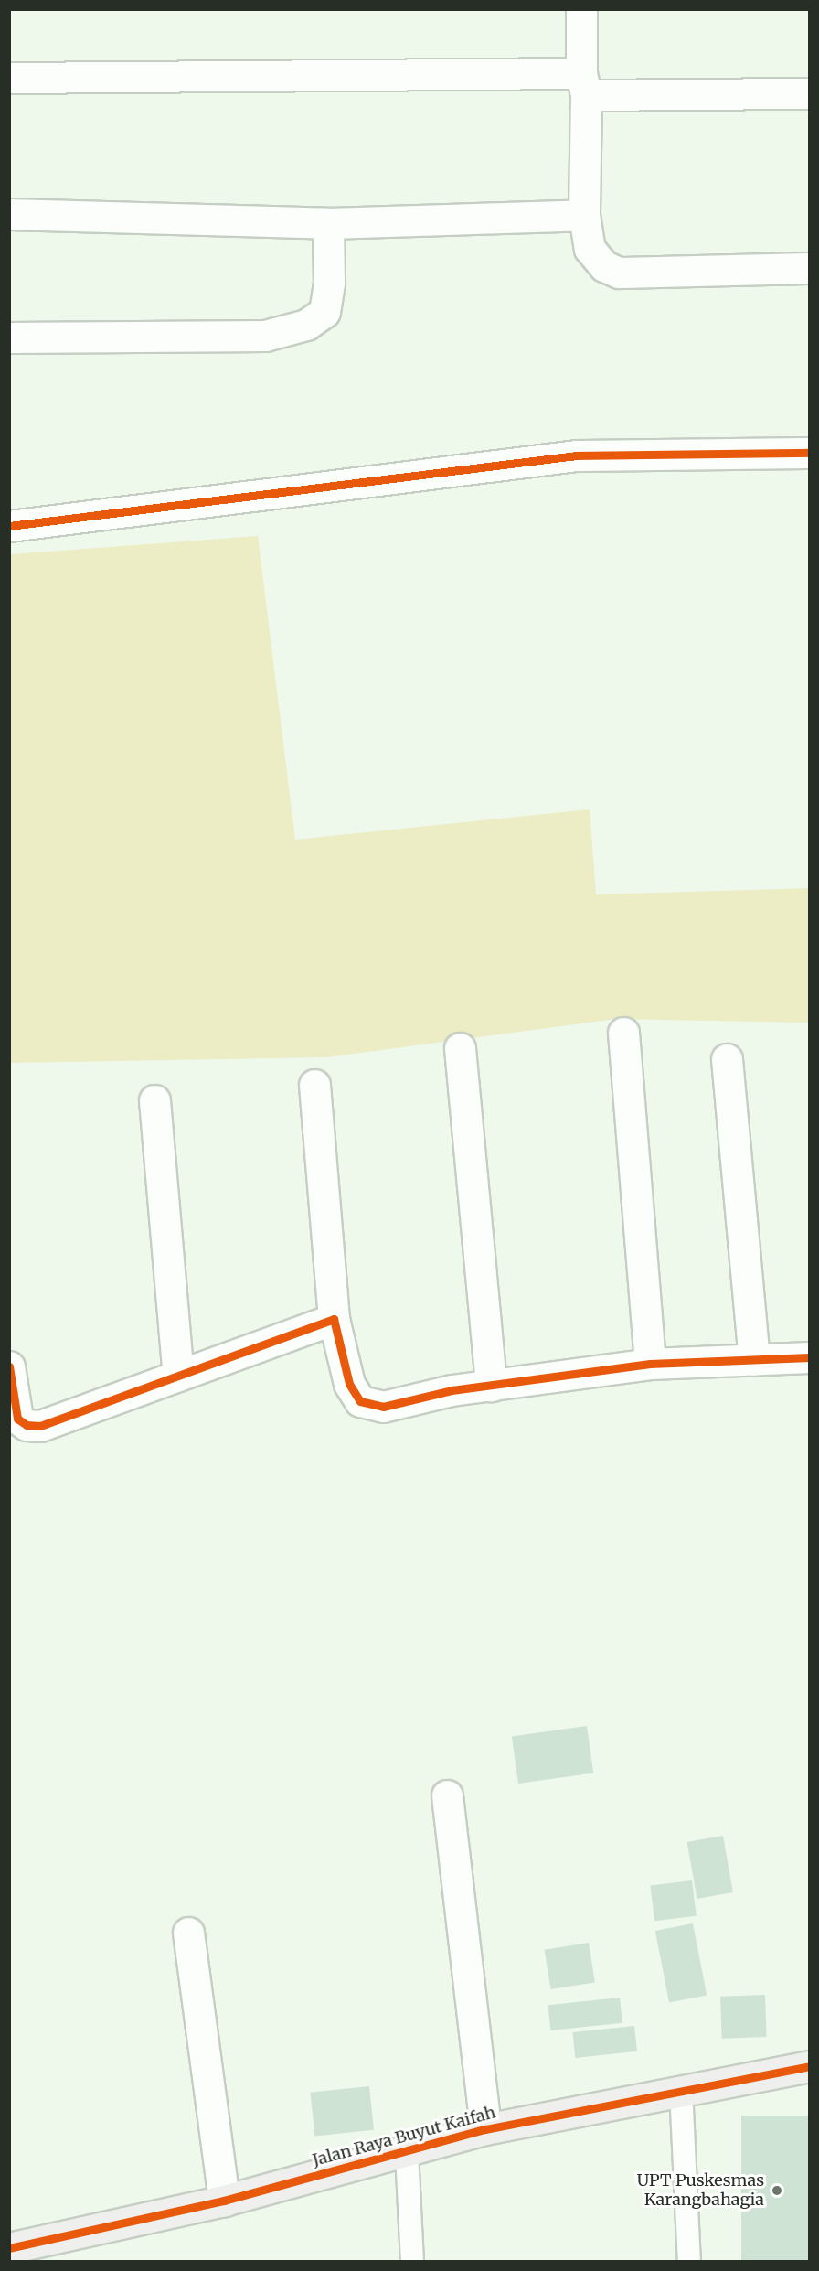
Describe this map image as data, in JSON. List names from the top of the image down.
{
  "streets": {
    "street": ["Jalan Raya Buyut Kaifah"]
  },
  "places": ["UPT Puskesmas Karangbahagia"]
}
